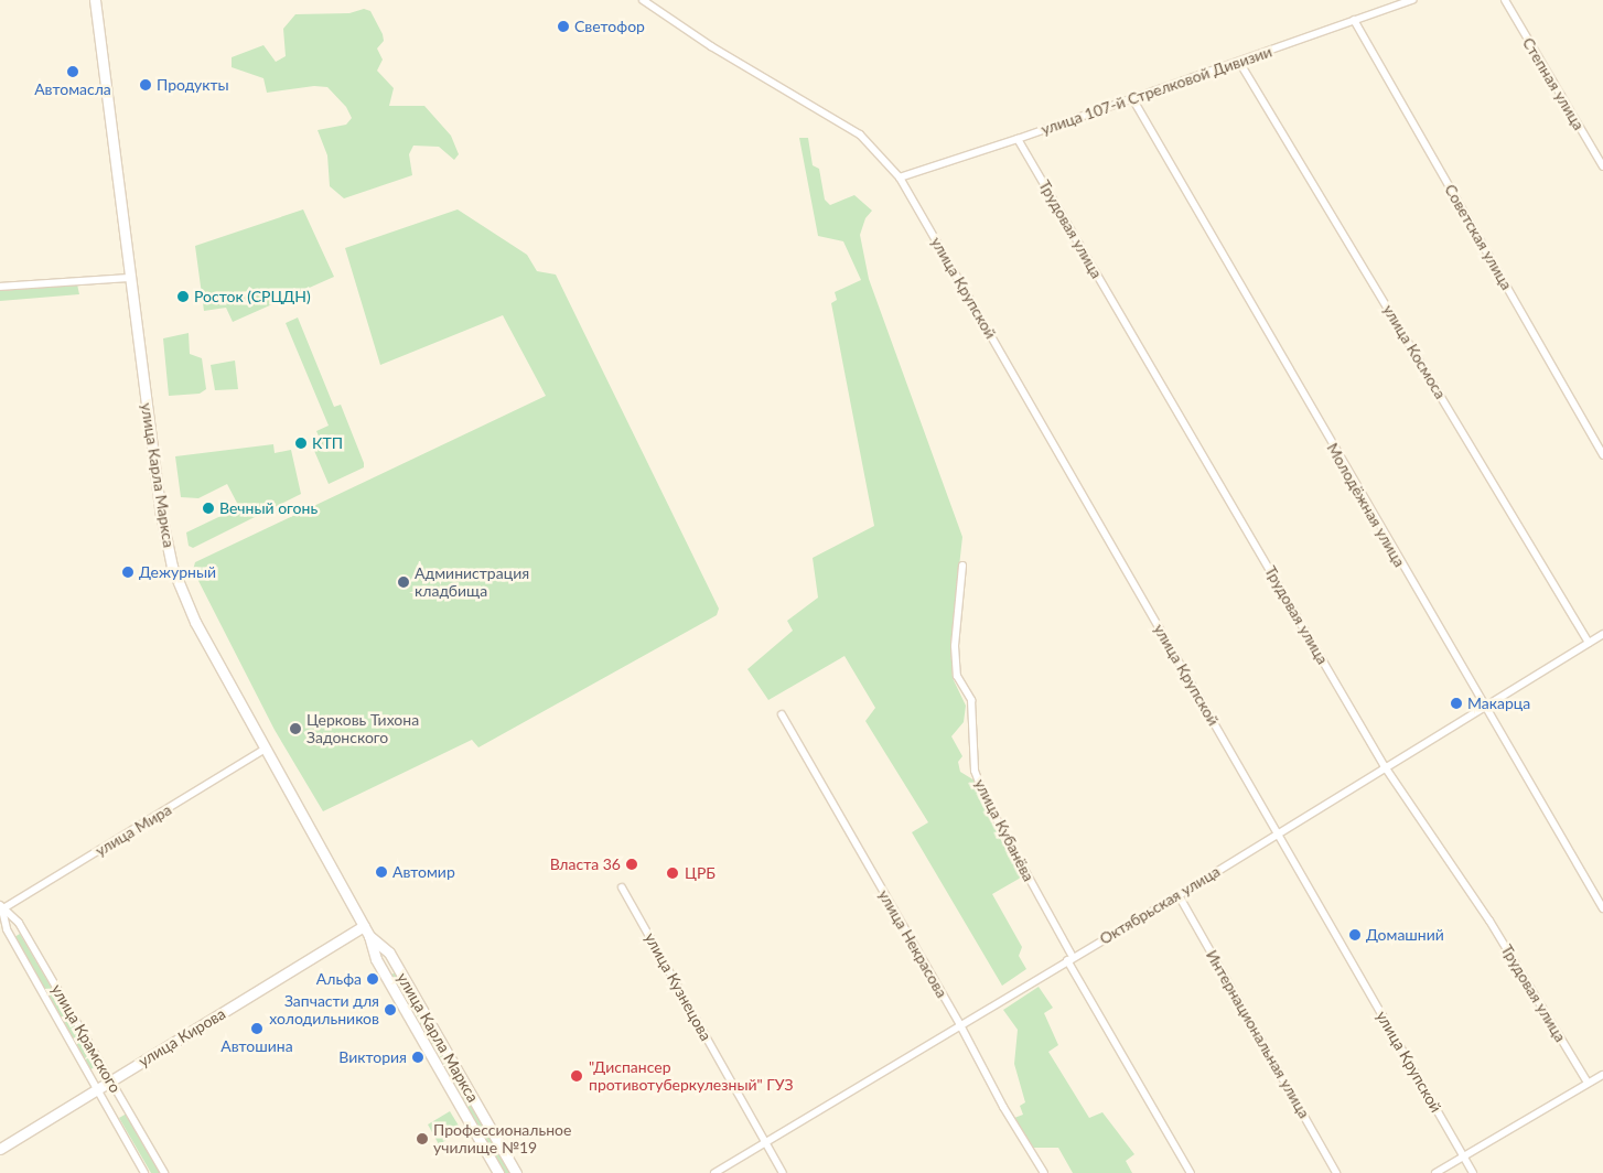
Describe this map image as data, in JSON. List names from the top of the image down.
{
  "streets": {
    "main road": ["улица Карла Маркса", "улица Кирова"],
    "street": [
      "Степная улица",
      "улица 107-й Стрелковой Дивизии",
      "Трудовая улица",
      "Советская улица",
      "улица Крупской",
      "улица Космоса",
      "Молодёжная улица",
      "улица Мира",
      "улица Кубанёва",
      "Октябрьская улица",
      "улица Некрасова",
      "улица Кузнецова",
      "Интернациональная улица",
      "улица Крамского"
    ]
  },
  "crossings": [
    ["улица 107-й Стрелковой Дивизии", "Трудовая улица"],
    ["улица 107-й Стрелковой Дивизии", "Советская улица"],
    ["улица 107-й Стрелковой Дивизии", "улица Крупской"],
    ["улица 107-й Стрелковой Дивизии", "улица Космоса"],
    ["улица 107-й Стрелковой Дивизии", "Молодёжная улица"],
    ["Трудовая улица", "Октябрьская улица"],
    ["улица Крупской", "Октябрьская улица"],
    ["улица Космоса", "Октябрьская улица"],
    ["улица Карла Маркса", "улица Мира"],
    ["улица Карла Маркса", "улица Кирова"],
    ["Молодёжная улица", "Октябрьская улица"],
    ["улица Мира", "улица Крамского"],
    ["улица Кубанёва", "Октябрьская улица"],
    ["Октябрьская улица", "улица Некрасова"],
    ["Октябрьская улица", "улица Кузнецова"],
    ["Октябрьская улица", "Интернациональная улица"],
    ["улица Кирова", "улица Крамского"]
  ],
  "places": [
    "Светофор",
    "Автомасла",
    "Продукты",
    "Росток (СРЦДН)",
    "КТП",
    "Вечный огонь",
    "Дежурный",
    "Администрация кладбища",
    "Макарца",
    "Церковь Тихона Задонского",
    "Власта 36",
    "Автомир",
    "ЦРБ",
    "Домашний",
    "Альфа",
    "Запчасти для холодильников",
    "Автошина",
    "Виктория",
    "\"Диспансер противотуберкулезный\" ГУЗ",
    "Профессиональное училище №19"
  ]
}
